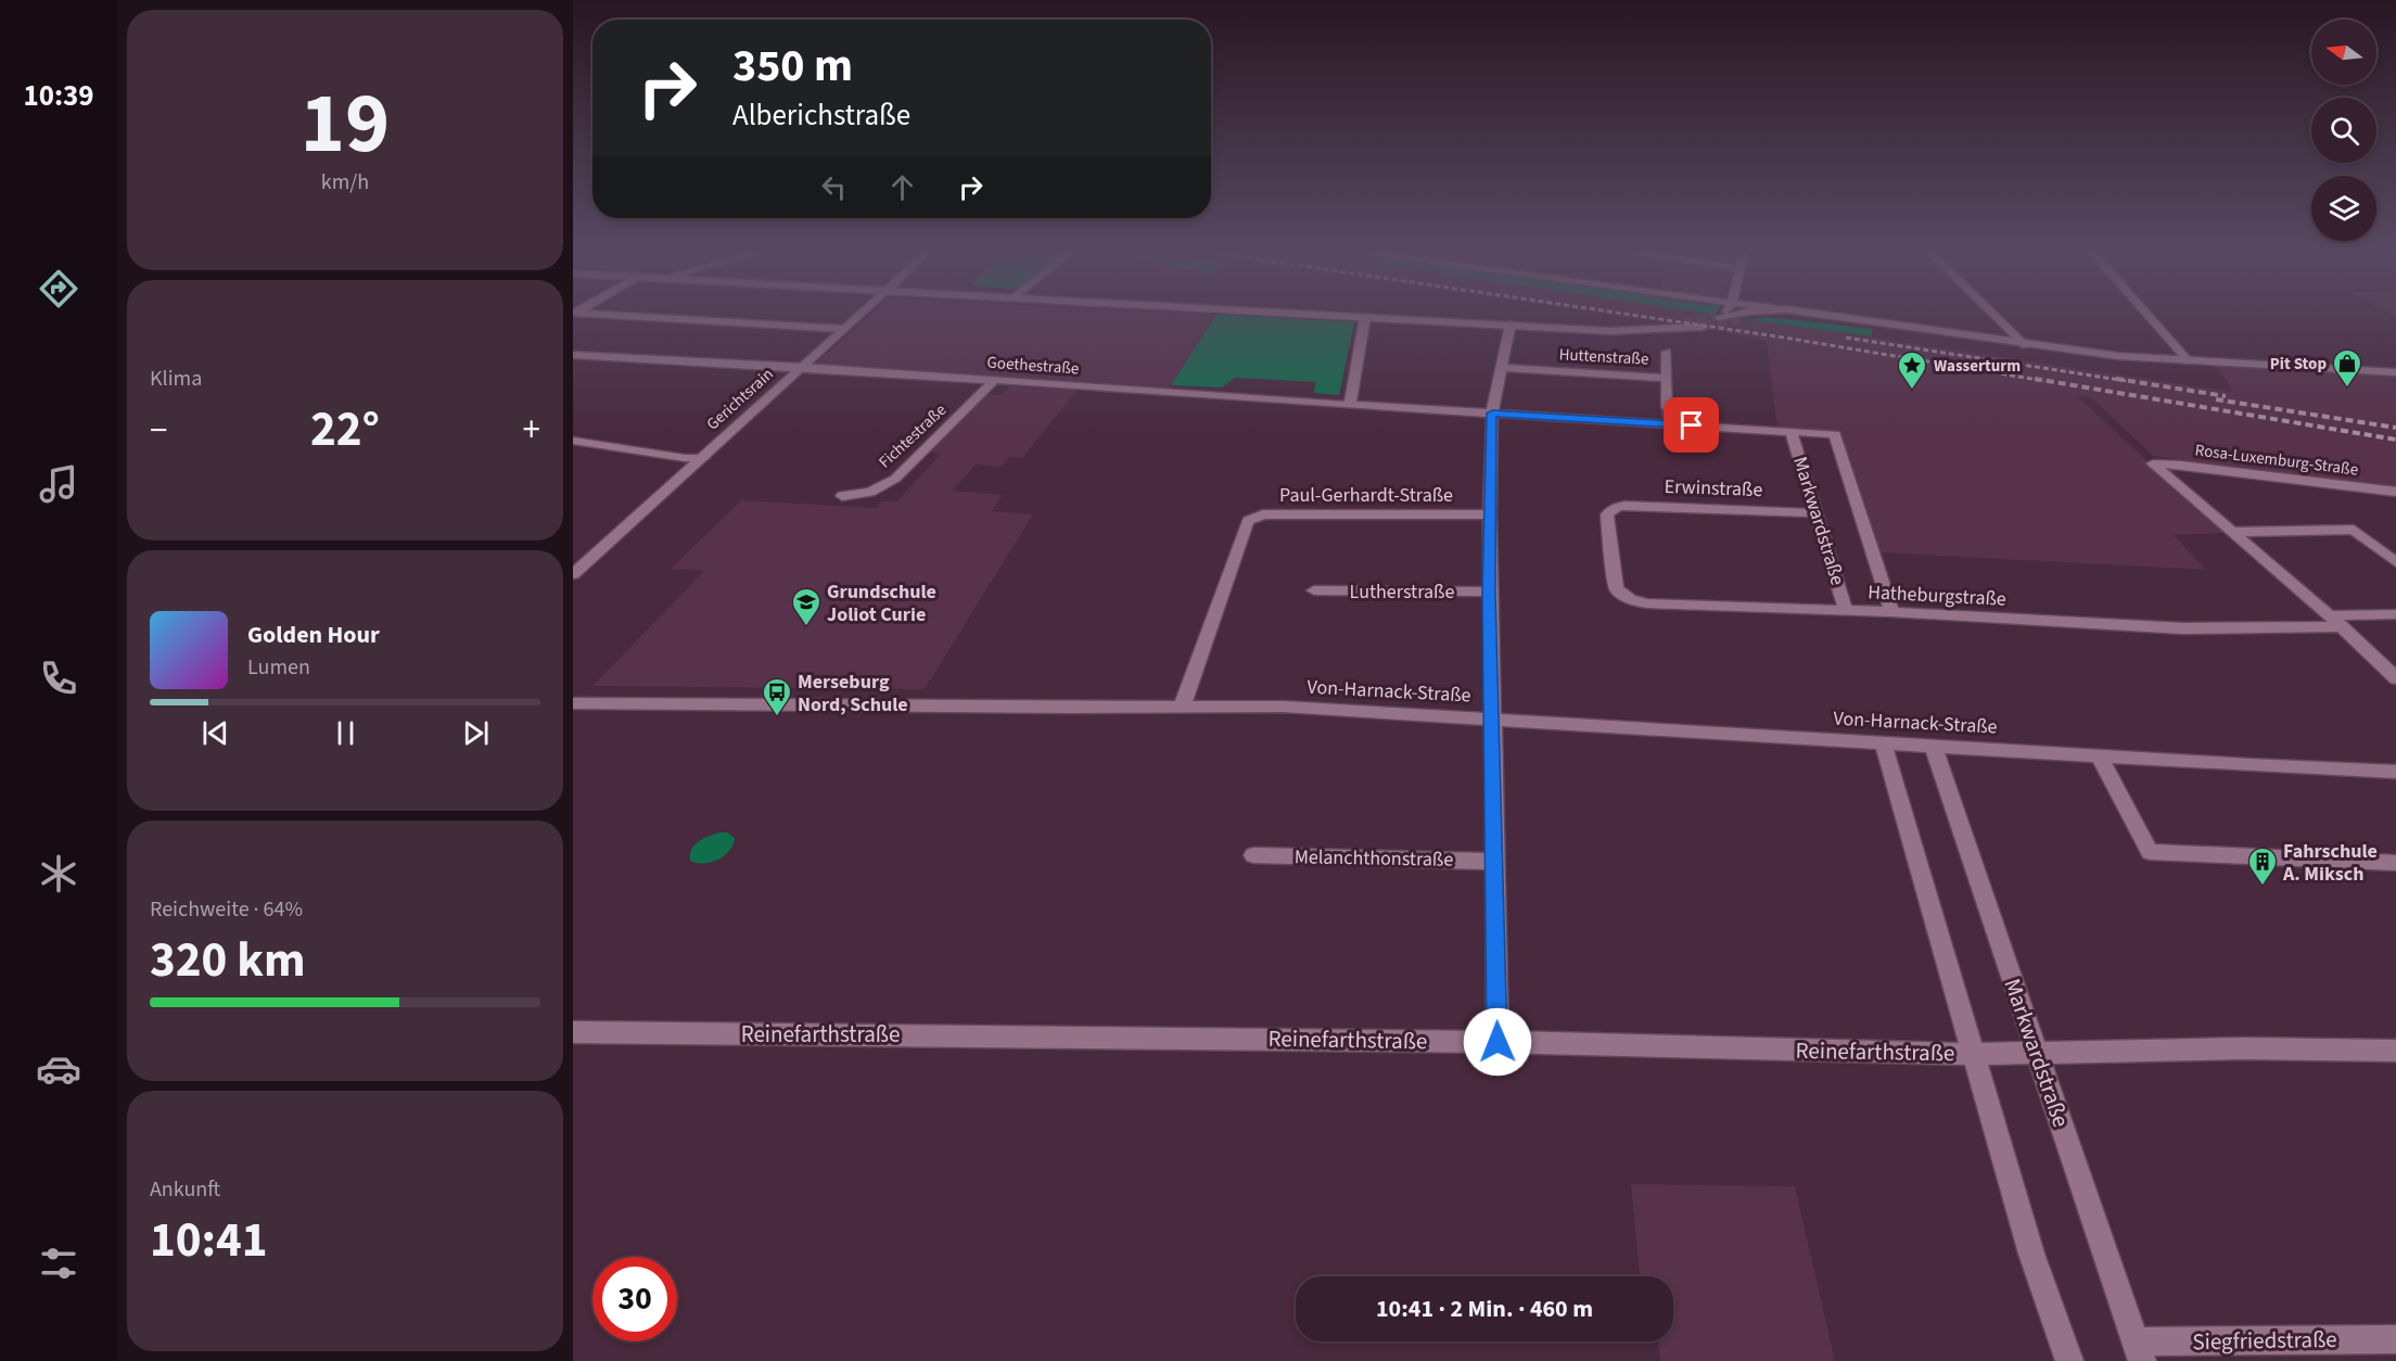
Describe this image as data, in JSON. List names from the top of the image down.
{
  "streets": {
    "street": [
      "Huttenstraße",
      "Goethestraße",
      "Gerichtsrain",
      "Fichtestraße",
      "Rosa-Luxemburg-Straße",
      "Erwinstraße",
      "Paul-Gerhardt-Straße",
      "Markwardstraße",
      "Lutherstraße",
      "Hatheburgstraße",
      "Von-Harnack-Straße",
      "Melanchthonstraße",
      "Reinefarthstraße",
      "Siegfriedstraße"
    ]
  },
  "crossings": [
    ["Huttenstraße", "Goethestraße"],
    ["Goethestraße", "Gerichtsrain"],
    ["Goethestraße", "Fichtestraße"],
    ["Goethestraße", "Markwardstraße"],
    ["Goethestraße", "Hatheburgstraße"],
    ["Erwinstraße", "Markwardstraße"],
    ["Erwinstraße", "Hatheburgstraße"],
    ["Paul-Gerhardt-Straße", "Von-Harnack-Straße"],
    ["Markwardstraße", "Hatheburgstraße"],
    ["Markwardstraße", "Von-Harnack-Straße"],
    ["Markwardstraße", "Reinefarthstraße"],
    ["Markwardstraße", "Siegfriedstraße"]
  ],
  "places": {
    "shop": ["Pit Stop"],
    "place": ["Wasserturm"],
    "school or university": ["Grundschule Joliot Curie"],
    "bus stop": ["Merseburg Nord, Schule"],
    "building": ["Fahrschule A. Miksch"]
  },
  "north": "left",
  "page": {
    "tabs": "10:39",
    "tile": [
      ["19", "km/h"],
      "Klima",
      ["Reichweite · 64%", "320 km"],
      ["Ankunft", "10:41"]
    ],
    "turn": ["350 m", "Alberichstraße"],
    "heat": ["−", "22°", "+"],
    "song": ["Golden Hour", "Lumen"],
    "limit": "30",
    "trip": "10:41 · 2 Min. · 460 m"
  }
}
